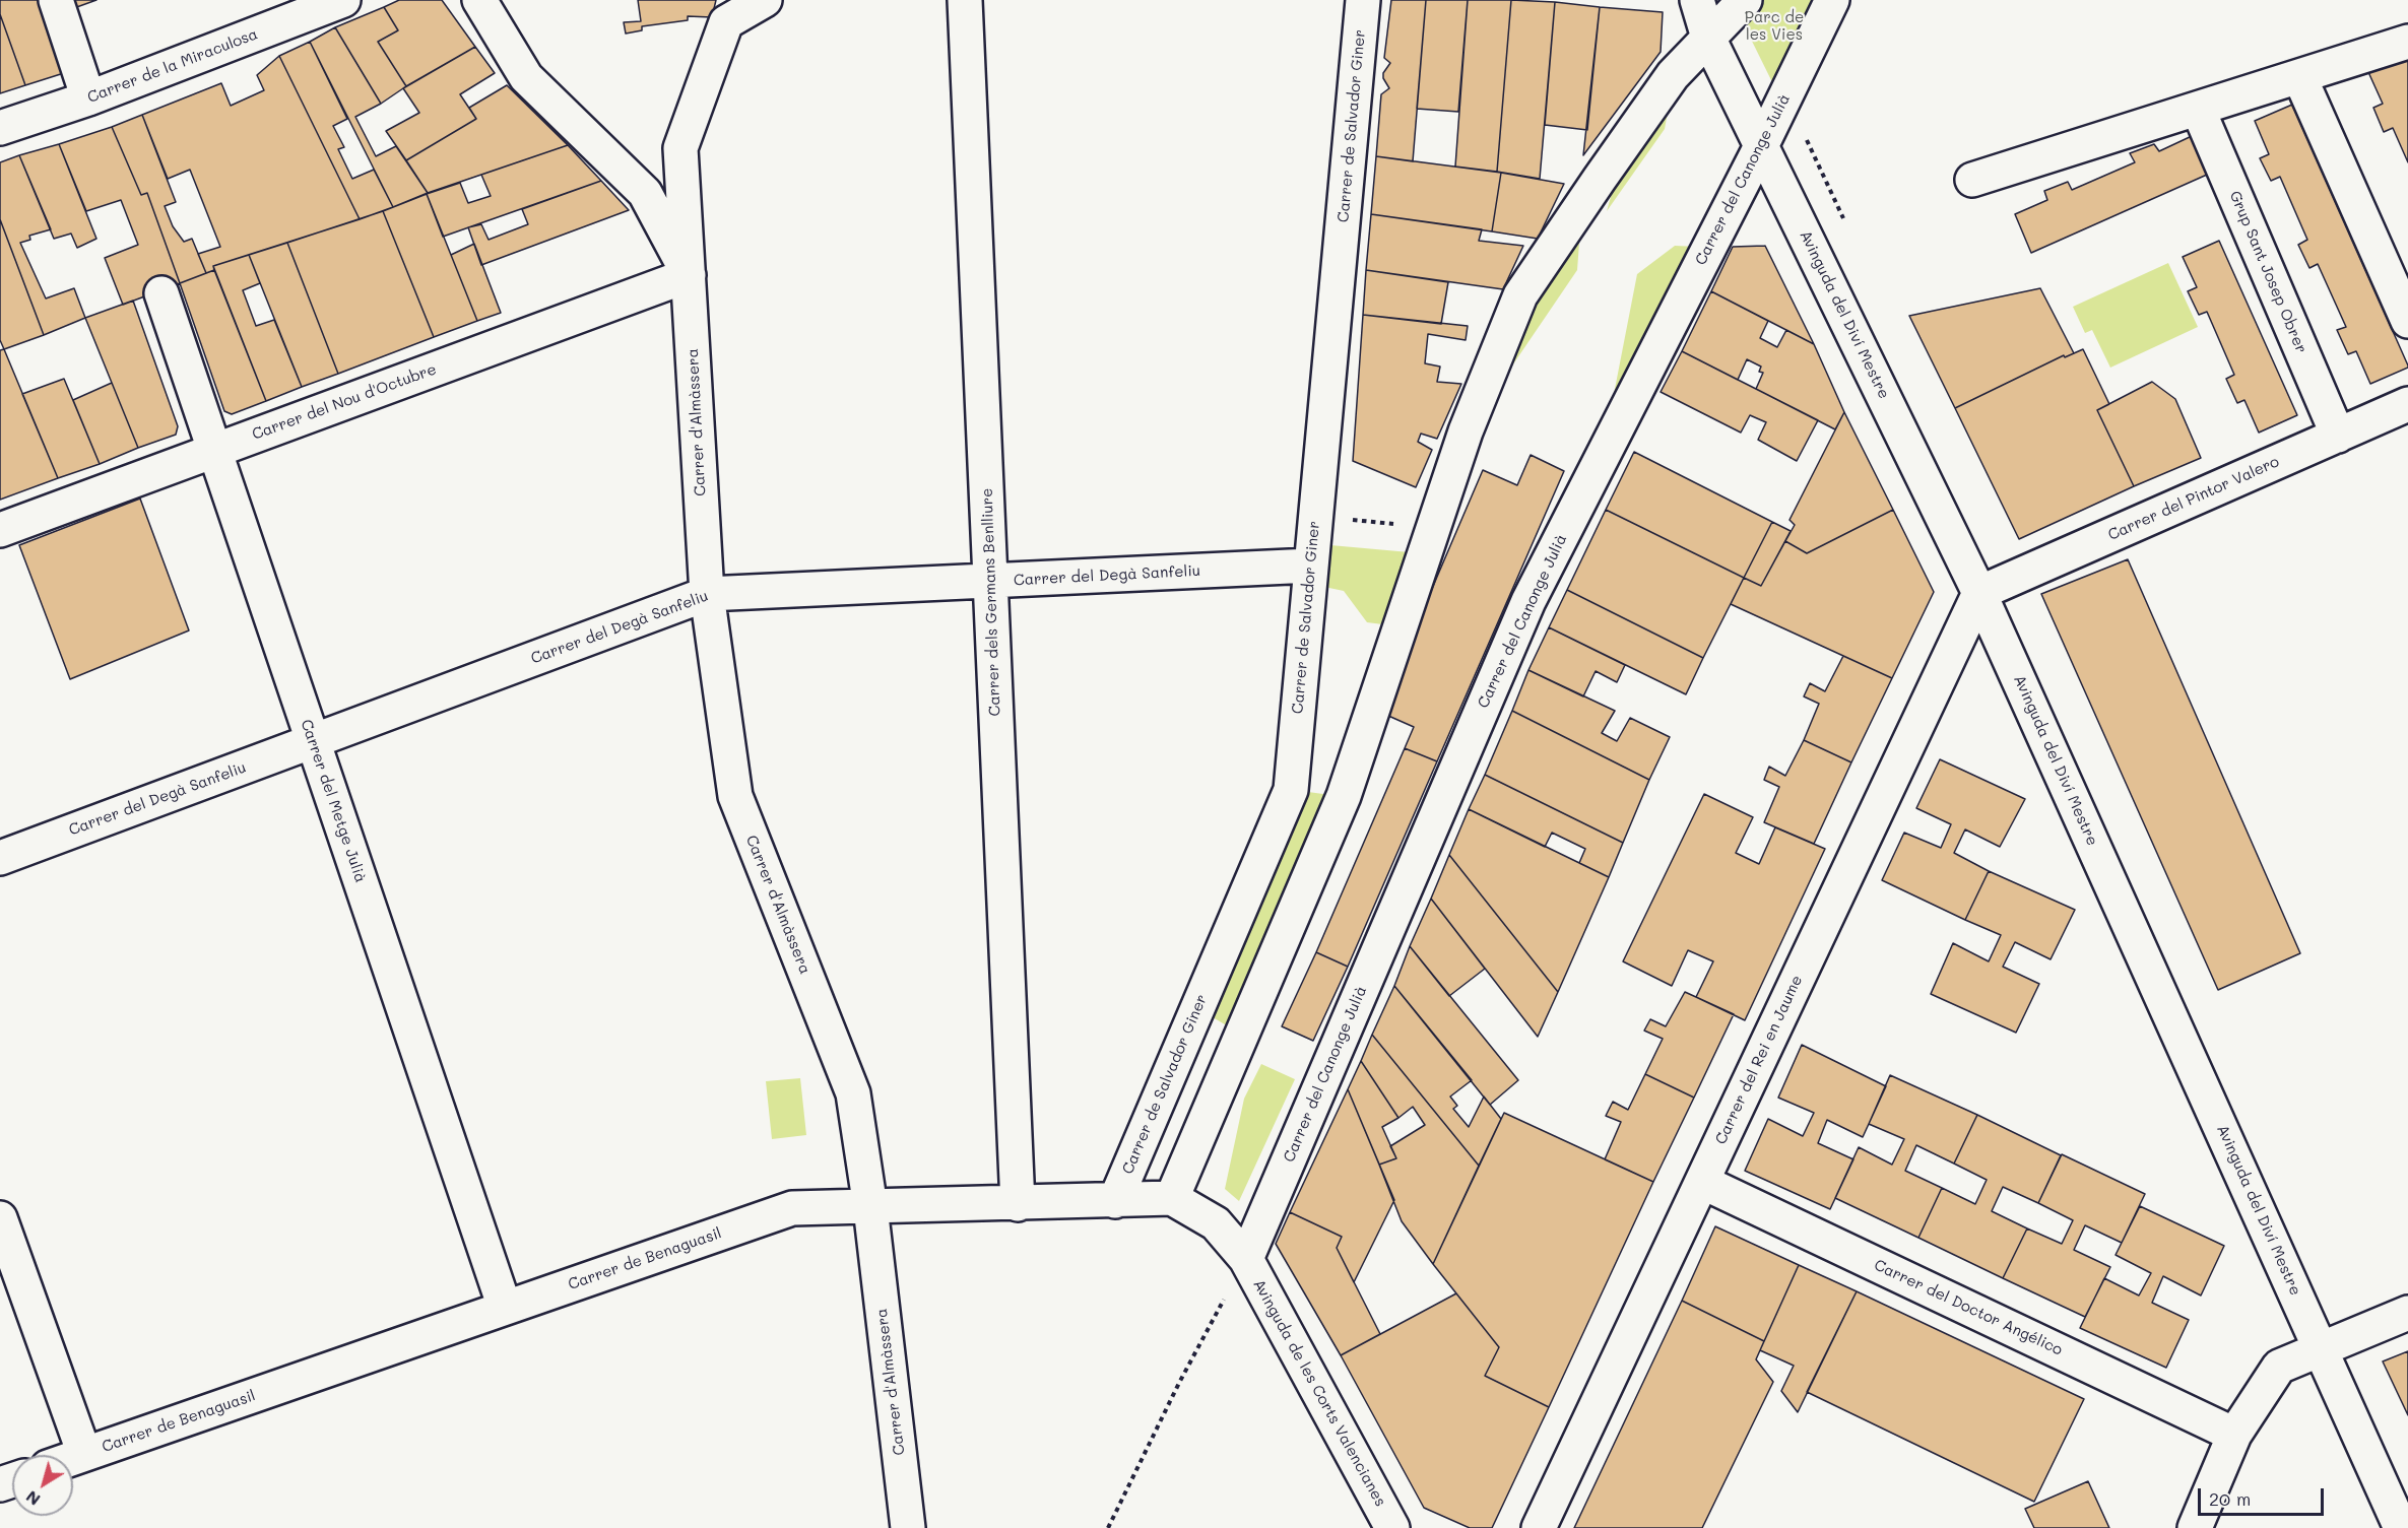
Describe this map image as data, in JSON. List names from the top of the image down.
{
  "streets": {
    "street": [
      "Carrer de la Miraculosa",
      "Carrer de Salvador Giner",
      "Carrer del Canonge Julià",
      "Grup Sant Josep Obrer",
      "Avinguda del Diví Mestre",
      "Carrer del Nou d'Octubre",
      "Carrer d'Almàssera",
      "Carrer del Pintor Valero",
      "Carrer del Degà Sanfeliu",
      "Carrer dels Germans Benlliure",
      "Carrer del Metge Julià",
      "Carrer del Rei en Jaume",
      "Carrer de Benaguasil",
      "Carrer del Doctor Angélico",
      "Avinguda de les Corts Valencianes"
    ]
  },
  "crossings": [
    ["Carrer de Salvador Giner", "Carrer del Degà Sanfeliu"],
    ["Carrer de Salvador Giner", "Carrer de Benaguasil"],
    ["Carrer del Canonge Julià", "Avinguda del Diví Mestre"],
    ["Carrer del Canonge Julià", "Avinguda de les Corts Valencianes"],
    ["Grup Sant Josep Obrer", "Carrer del Pintor Valero"],
    ["Avinguda del Diví Mestre", "Carrer del Pintor Valero"],
    ["Avinguda del Diví Mestre", "Carrer del Rei en Jaume"],
    ["Carrer del Nou d'Octubre", "Carrer d'Almàssera"],
    ["Carrer del Nou d'Octubre", "Carrer del Metge Julià"],
    ["Carrer d'Almàssera", "Carrer del Degà Sanfeliu"],
    ["Carrer d'Almàssera", "Carrer de Benaguasil"],
    ["Carrer del Pintor Valero", "Carrer del Rei en Jaume"],
    ["Carrer del Degà Sanfeliu", "Carrer dels Germans Benlliure"],
    ["Carrer del Degà Sanfeliu", "Carrer del Metge Julià"],
    ["Carrer dels Germans Benlliure", "Carrer de Benaguasil"],
    ["Carrer del Metge Julià", "Carrer de Benaguasil"],
    ["Carrer del Rei en Jaume", "Carrer del Doctor Angélico"]
  ],
  "parks": ["Parc de les Vies"],
  "scale_bar": "20 m",
  "north": "bottom left"
}
